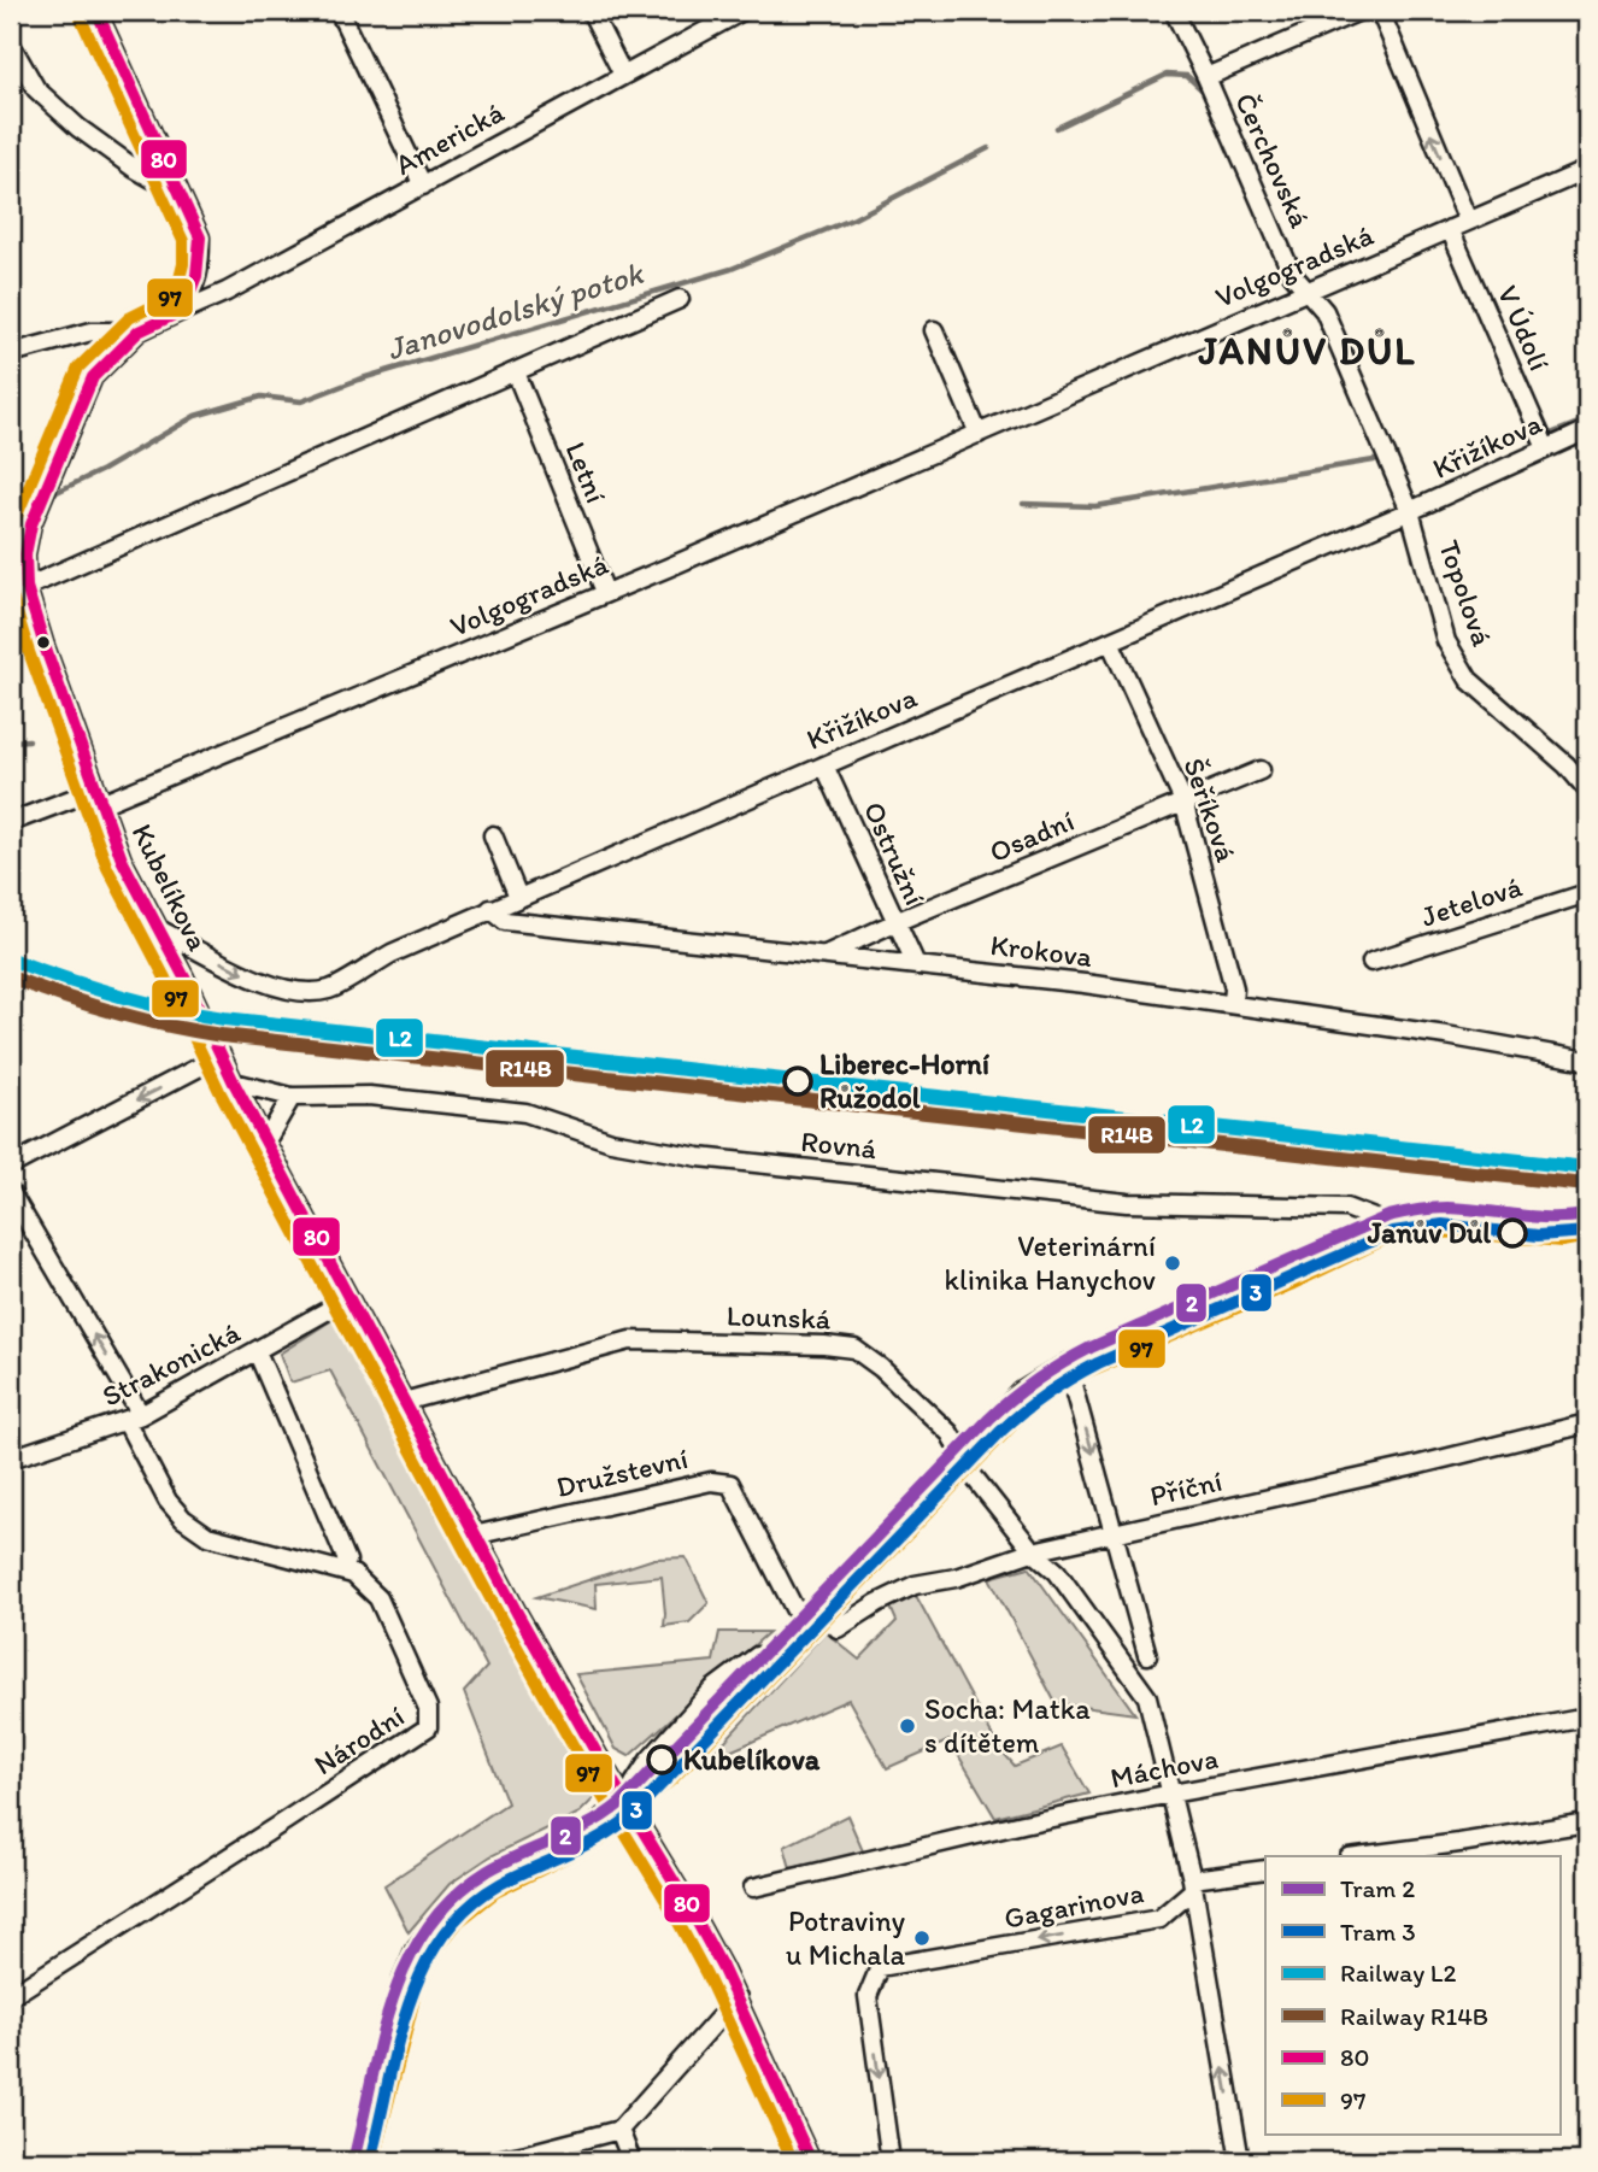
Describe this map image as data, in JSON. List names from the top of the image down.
{
  "streets": {
    "street": [
      "Americká",
      "Čerchovská",
      "Volgogradská",
      "V Údolí",
      "Křižíkova",
      "Letní",
      "Topolová",
      "Šeříková",
      "Osadní",
      "Ostružní",
      "Kubelíkova",
      "Jetelová",
      "Krokova",
      "Rovná",
      "Lounská",
      "Strakonická",
      "Družstevní",
      "Příční",
      "Národní",
      "Máchova",
      "Gagarinova"
    ]
  },
  "crossings": [
    ["Americká", "Kubelíkova"],
    ["Čerchovská", "Volgogradská"],
    ["Čerchovská", "Křižíkova"],
    ["Čerchovská", "Topolová"],
    ["Volgogradská", "V Údolí"],
    ["Volgogradská", "Letní"],
    ["Volgogradská", "Kubelíkova"],
    ["V Údolí", "Křižíkova"],
    ["Křižíkova", "Topolová"],
    ["Křižíkova", "Šeříková"],
    ["Křižíkova", "Ostružní"],
    ["Křižíkova", "Kubelíkova"],
    ["Křižíkova", "Krokova"],
    ["Šeříková", "Osadní"],
    ["Šeříková", "Krokova"],
    ["Osadní", "Ostružní"],
    ["Osadní", "Krokova"],
    ["Ostružní", "Krokova"],
    ["Kubelíkova", "Rovná"],
    ["Kubelíkova", "Lounská"],
    ["Kubelíkova", "Strakonická"],
    ["Kubelíkova", "Družstevní"],
    ["Lounská", "Příční"],
    ["Lounská", "Máchova"],
    ["Strakonická", "Národní"]
  ],
  "districts": ["JANŮV DŮL"],
  "water": ["Janovodolský potok"],
  "places": [
    "Liberec-Horní Růžodol",
    "Janův Důl",
    "Veterinární klinika Hanychov",
    "Socha: Matka s dítětem",
    "Kubelíkova",
    "Potraviny u Michala"
  ],
  "lines": [
    "transit line 80",
    "transit line 97",
    "rail line L2",
    "rail line R14B",
    "tram line 2",
    "tram line 3"
  ],
  "legend": [
    "Tram 2",
    "Tram 3",
    "Railway L2",
    "Railway R14B",
    "80",
    "97"
  ]
}
